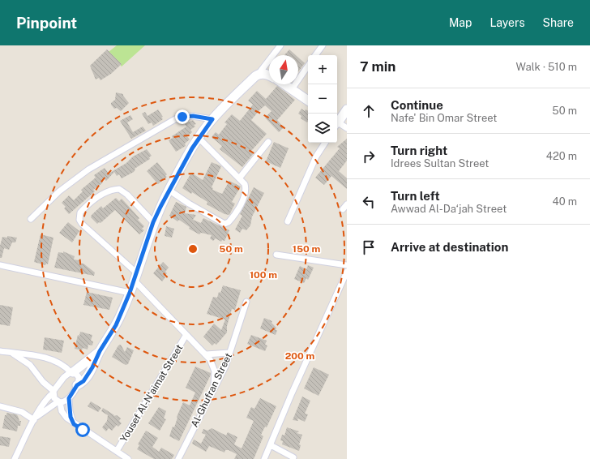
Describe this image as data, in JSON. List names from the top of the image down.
{
  "streets": {
    "street": ["Al-Ghufran Street", "Yousef Al-N‘aimat Street"]
  },
  "north": "top",
  "page": {
    "header": "Pinpoint",
    "nav": ["Map", "Layers", "Share"],
    "heading": ["7 min", "Walk · 510 m"],
    "map_buttons": ["+", "−"],
    "list": [
      ["Continue", "Nafe' Bin Omar Street", "50 m"],
      ["Turn right", "Idrees Sultan Street", "420 m"],
      ["Turn left", "Awwad Al-Da‘jah Street", "40 m"],
      "Arrive at destination"
    ]
  },
  "rings": [
    "50 m",
    "150 m",
    "100 m",
    "200 m"
  ]
}
